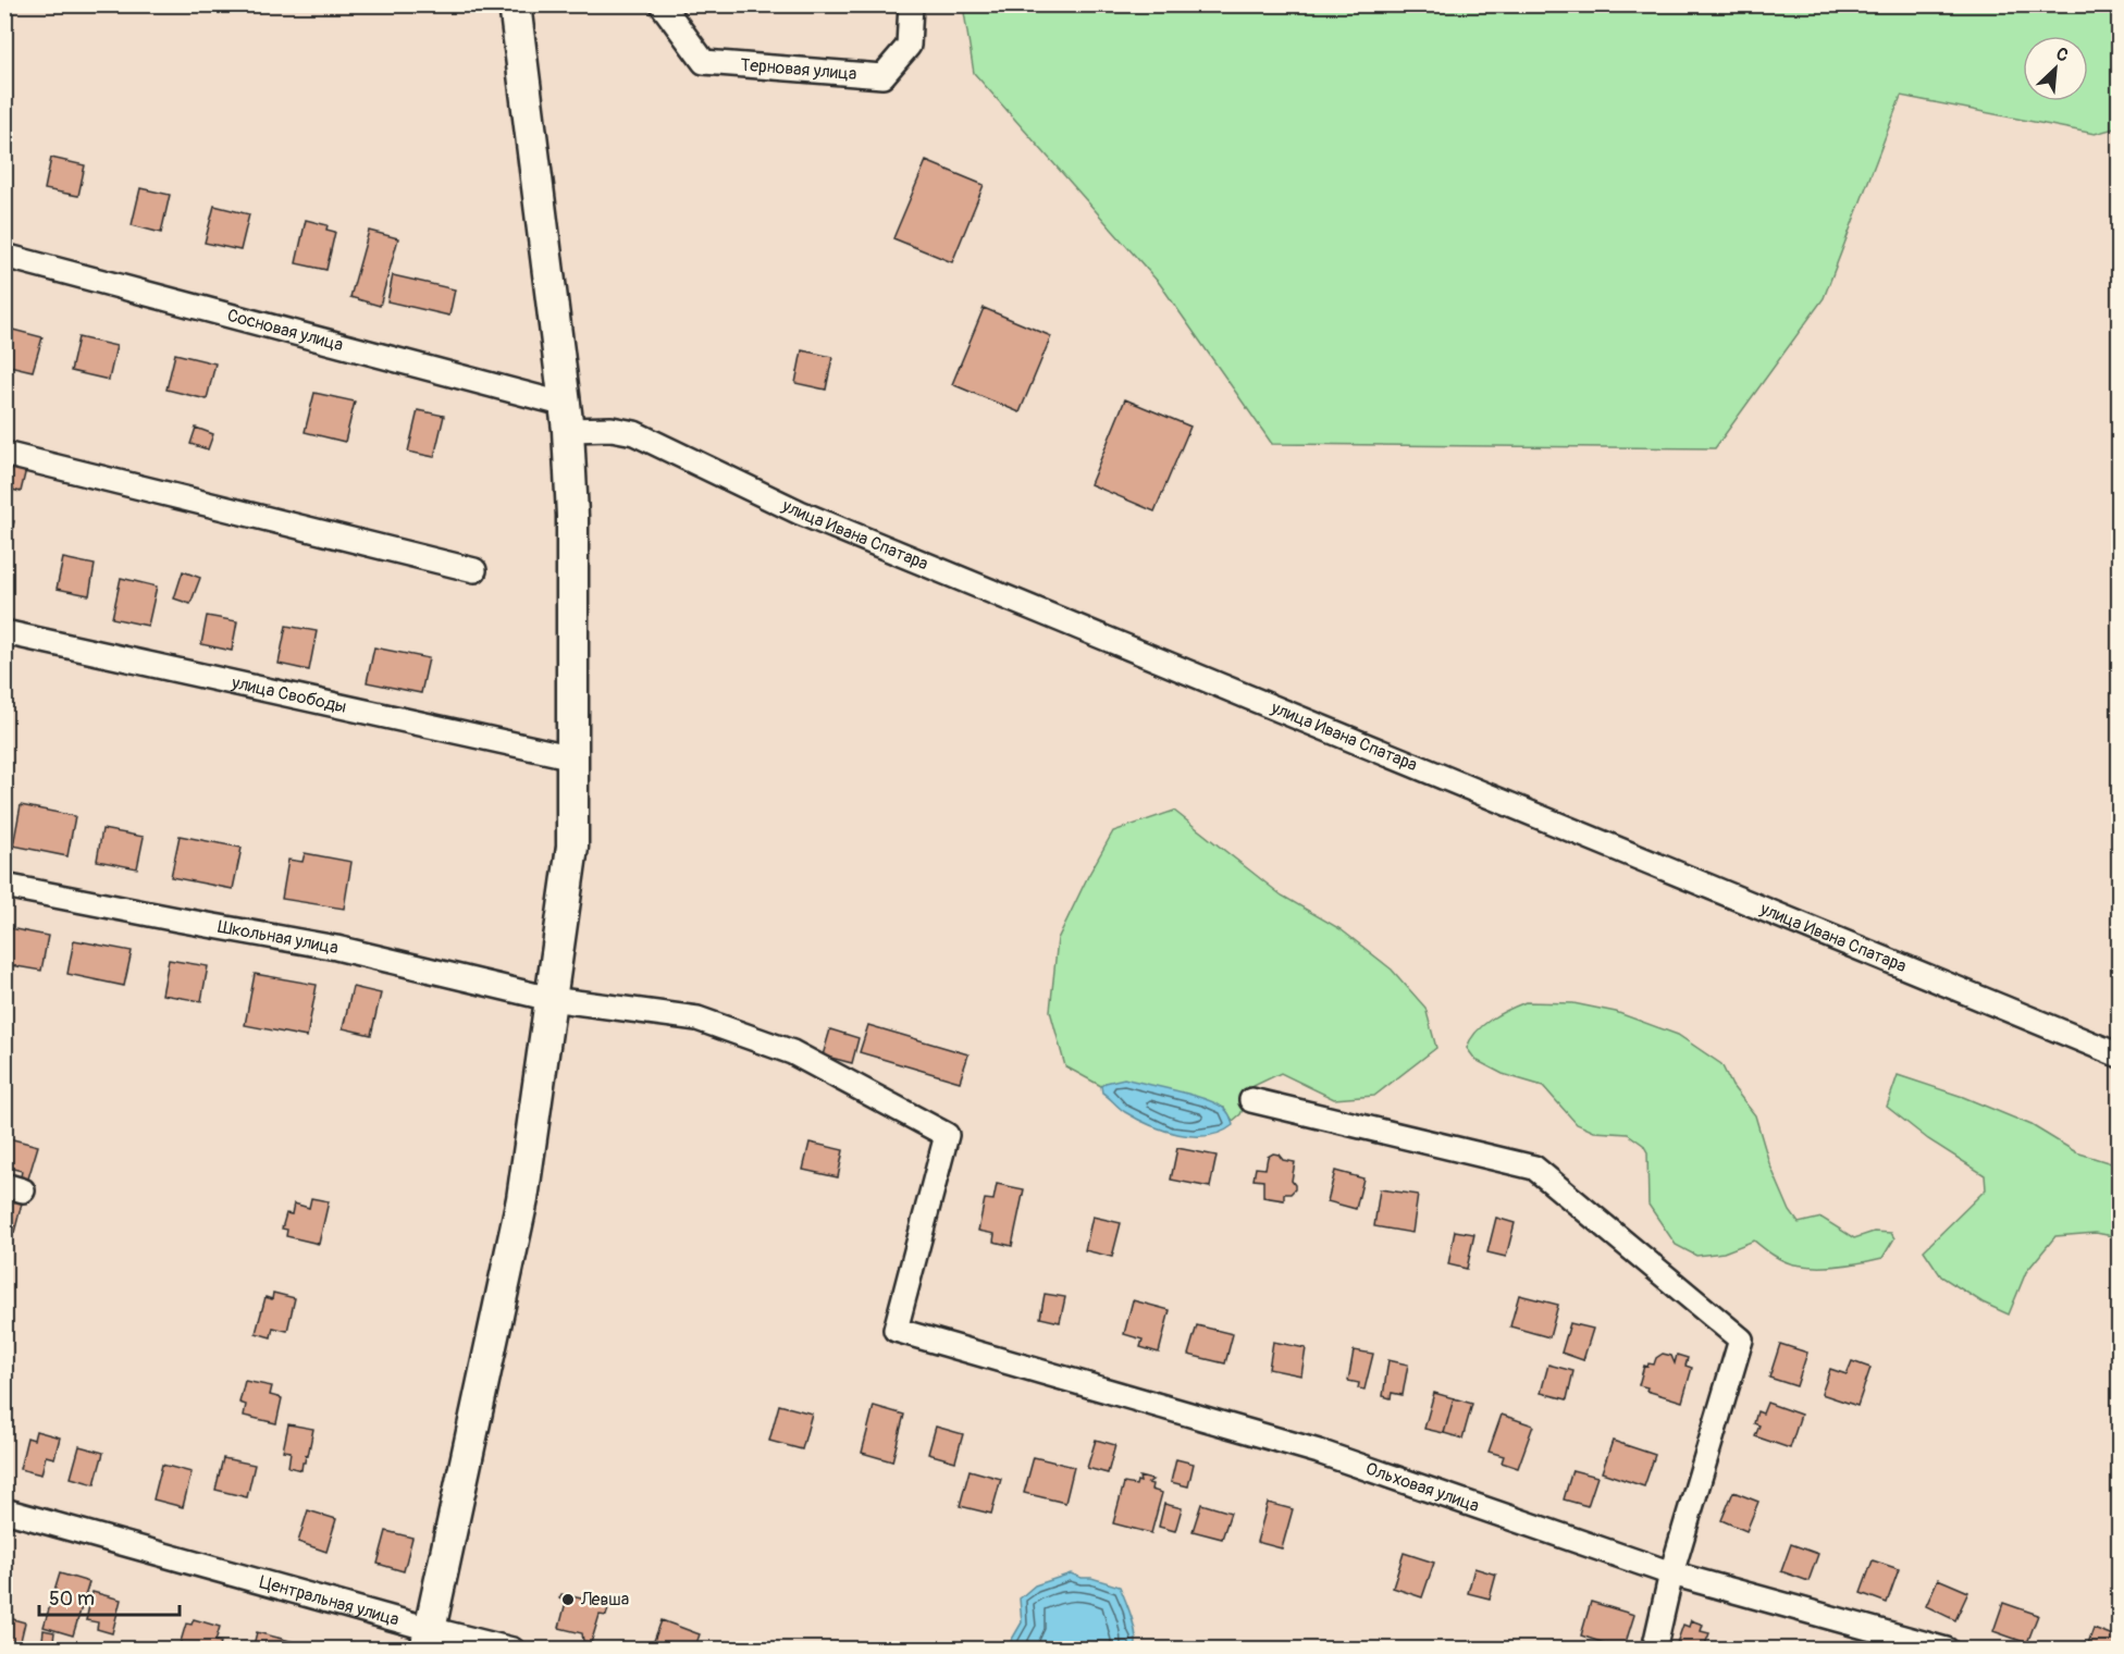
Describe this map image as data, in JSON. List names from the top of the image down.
{
  "streets": {
    "street": [
      "Терновая улица",
      "Сосновая улица",
      "улица Ивана Спатара",
      "улица Свободы",
      "Школьная улица",
      "Ольховая улица",
      "Центральная улица"
    ]
  },
  "crossings": [
    ["Сосновая улица", "улица Ивана Спатара"],
    ["Школьная улица", "Ольховая улица"]
  ],
  "places": ["Левша"],
  "scale_bar": "50 m",
  "north": "top right"
}
